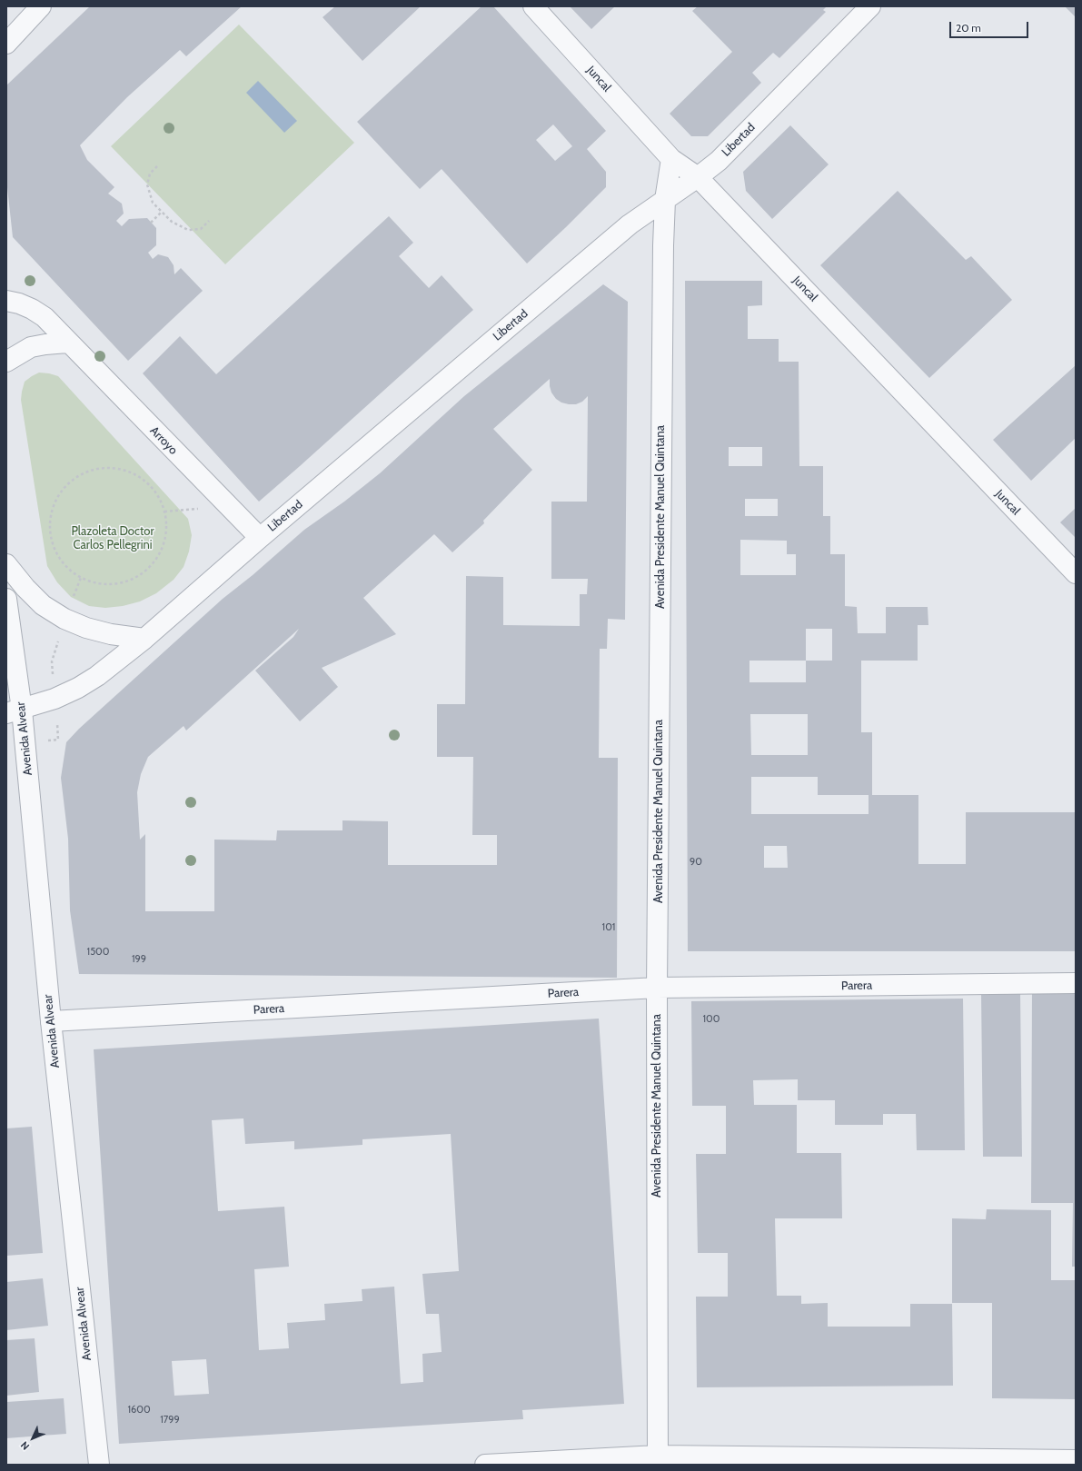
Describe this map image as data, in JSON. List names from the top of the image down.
{
  "streets": {
    "street": [
      "Juncal",
      "Libertad",
      "Arroyo",
      "Avenida Presidente Manuel Quintana",
      "Avenida Alvear",
      "Parera"
    ]
  },
  "crossings": [
    ["Juncal", "Libertad"],
    ["Juncal", "Avenida Presidente Manuel Quintana"],
    ["Libertad", "Arroyo"],
    ["Libertad", "Avenida Presidente Manuel Quintana"],
    ["Libertad", "Avenida Alvear"],
    ["Avenida Presidente Manuel Quintana", "Parera"],
    ["Avenida Alvear", "Parera"]
  ],
  "parks": ["Plazoleta Doctor Carlos Pellegrini"],
  "house_numbers": [
    "90",
    "101",
    "1500",
    "199",
    "100",
    "1600",
    "1799"
  ],
  "scale_bar": "20 m",
  "north": "bottom left"
}
